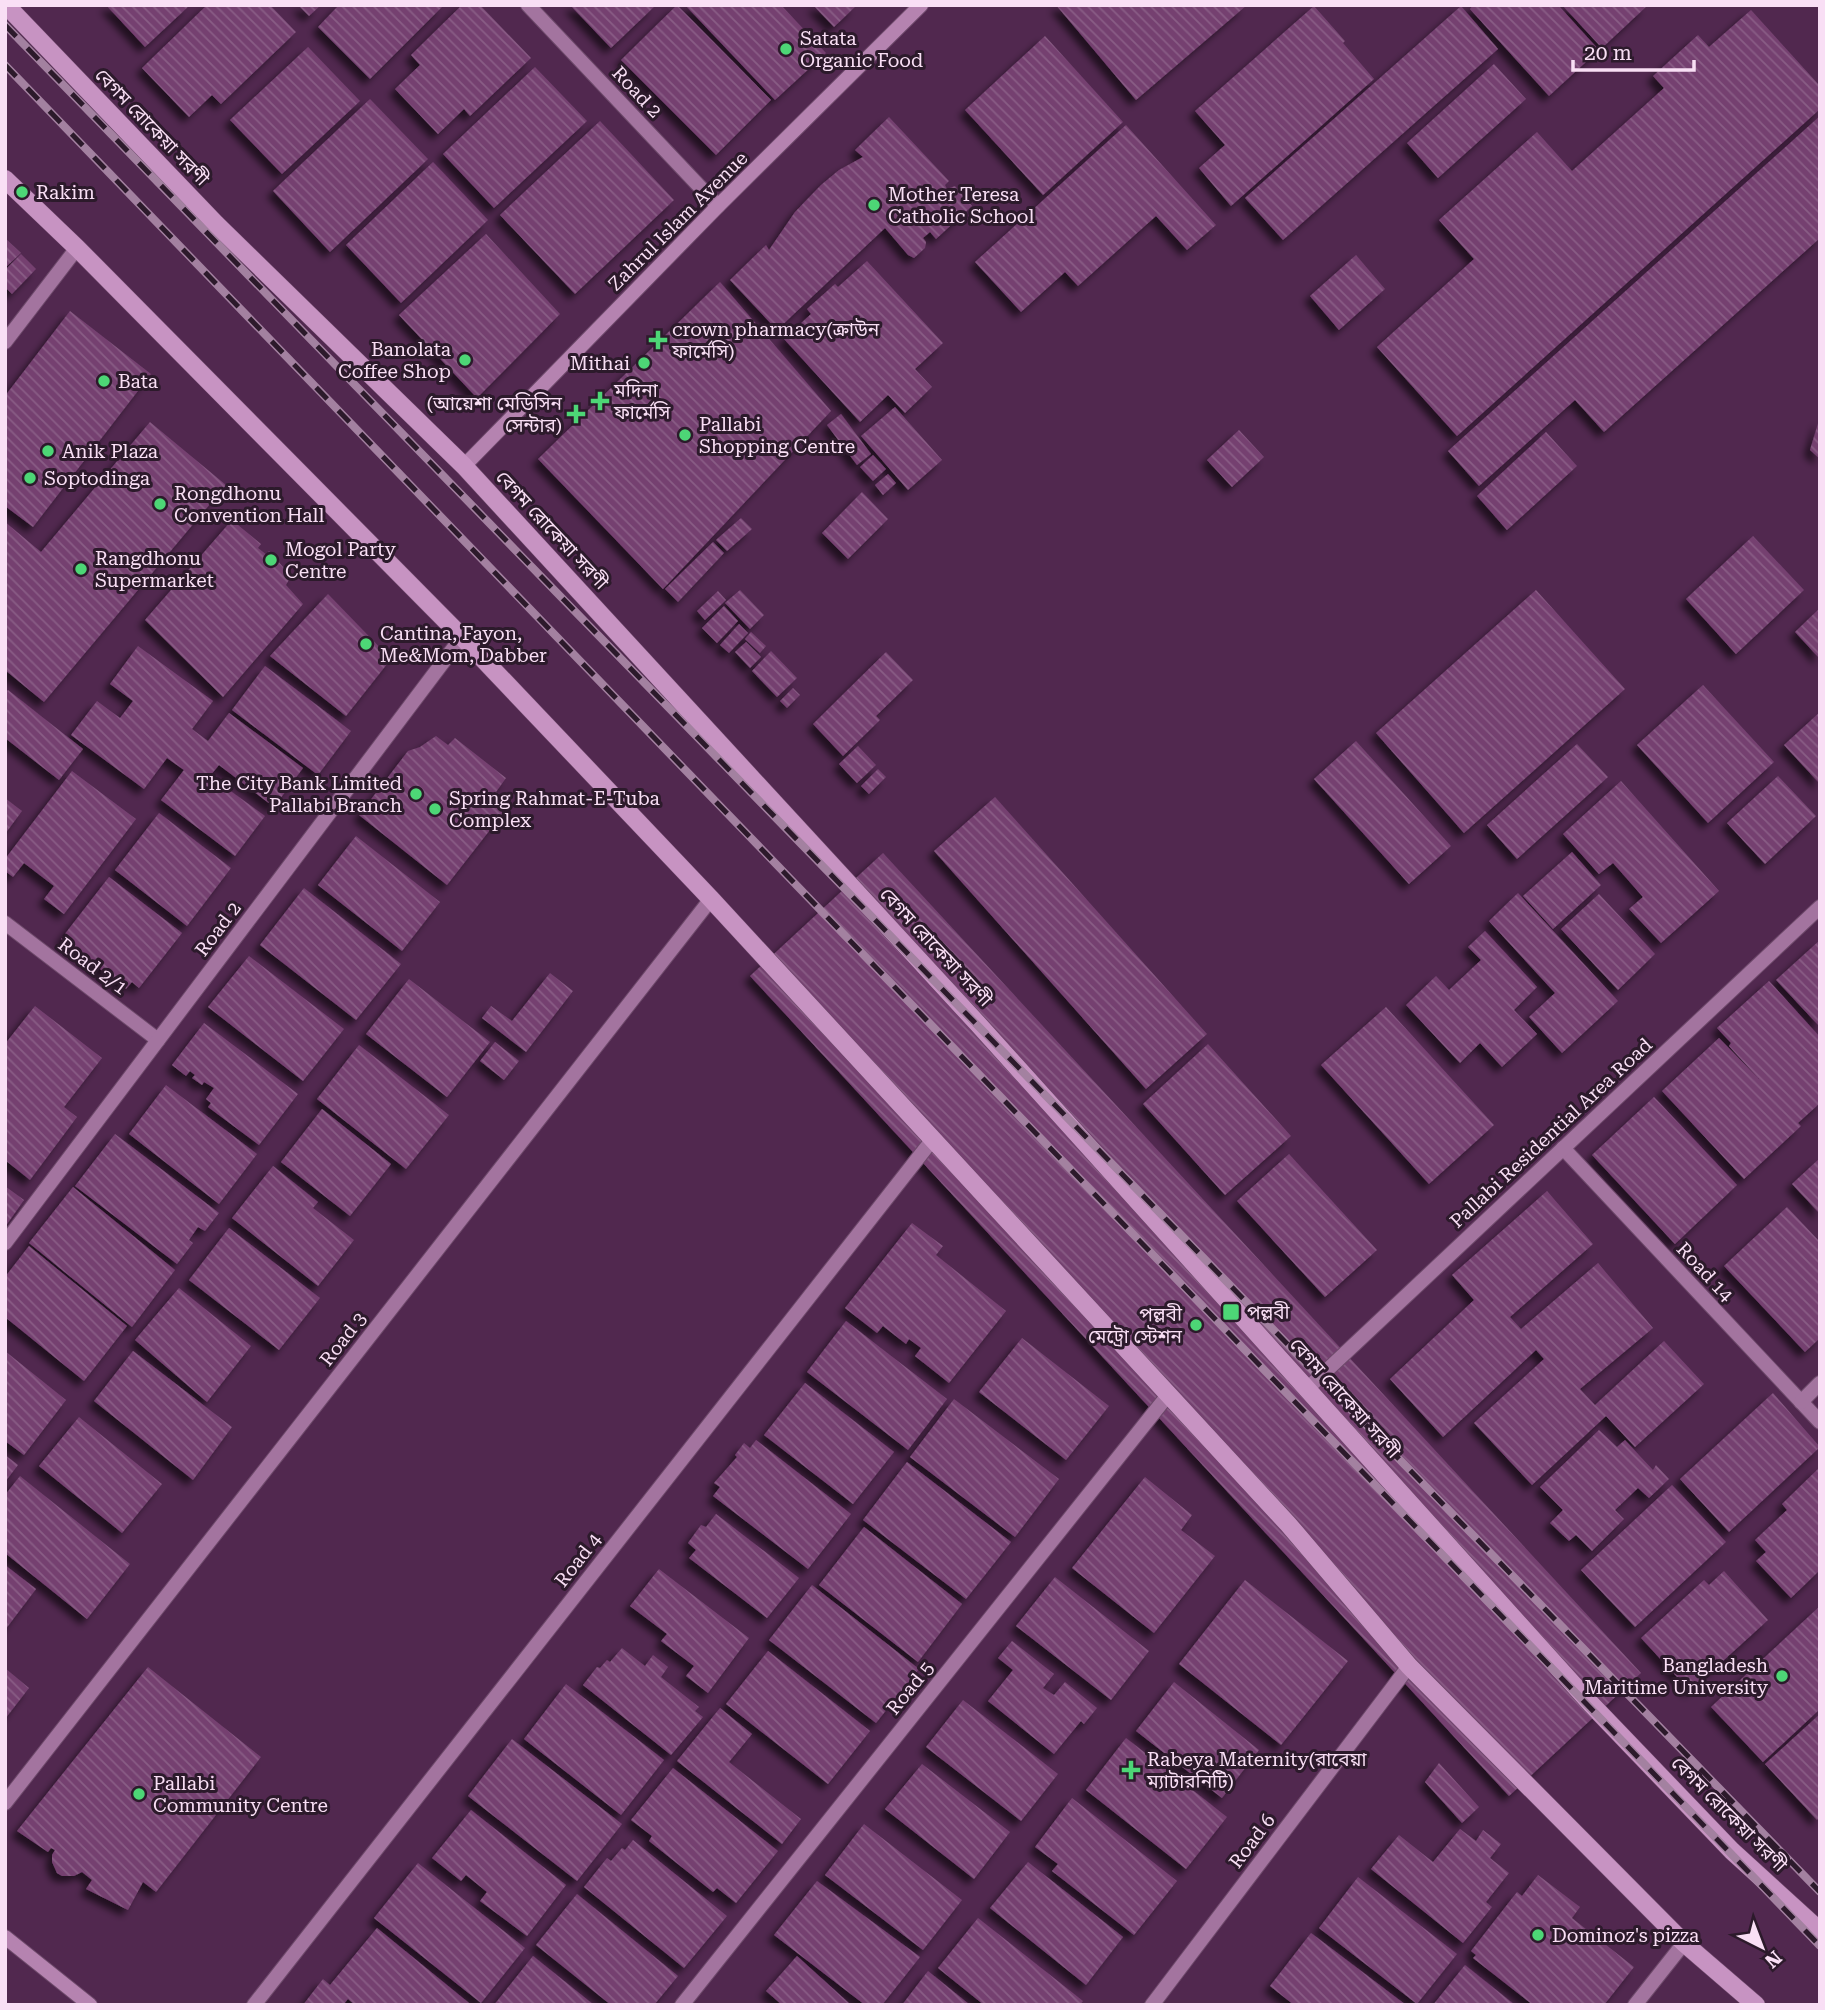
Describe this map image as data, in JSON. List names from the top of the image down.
{
  "streets": {
    "main road": ["বেগম রোকেয়া সরণী"],
    "street": [
      "Road 2",
      "Zahrul Islam Avenue",
      "Road 2/1",
      "Pallabi Residential Area Road",
      "Road 14",
      "Road 3",
      "Road 4",
      "Road 5",
      "Road 6"
    ]
  },
  "crossings": [
    ["Road 2", "Zahrul Islam Avenue"],
    ["Road 2", "Road 2/1"],
    ["বেগম রোকেয়া সরণী", "Zahrul Islam Avenue"],
    ["বেগম রোকেয়া সরণী", "Pallabi Residential Area Road"],
    ["Pallabi Residential Area Road", "Road 14"]
  ],
  "places": {
    "other": [
      "Satata Organic Food",
      "Rakim",
      "Mother Teresa Catholic School",
      "Banolata Coffee Shop",
      "Mithai",
      "Bata",
      "Pallabi Shopping Centre",
      "Anik Plaza",
      "Soptodinga",
      "Rongdhonu Convention Hall",
      "Mogol Party Centre",
      "Rangdhonu Supermarket",
      "Cantina, Fayon, Me&Mom, Dabber",
      "The City Bank Limited Pallabi Branch",
      "Spring Rahmat-E-Tuba Complex",
      "পল্লবী মেট্রো স্টেশন",
      "Bangladesh Maritime University",
      "Pallabi Community Centre",
      "Dominoz's pizza"
    ],
    "health": [
      "crown pharmacy(ক্রাউন ফার্মেসি)",
      "মদিনা ফার্মেসি",
      "(আয়েশা মেডিসিন সেন্টার)",
      "Rabeya Maternity(রাবেয়া ম্যাটারনিটি)"
    ],
    "transit": ["পল্লবী"]
  },
  "scale_bar": "20 m",
  "north": "bottom right"
}
